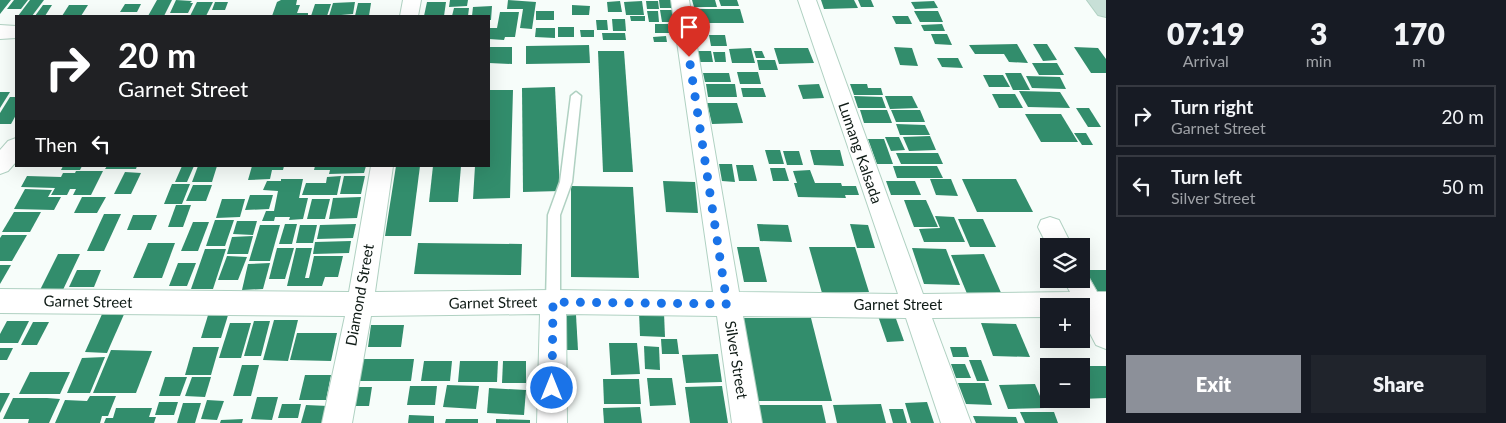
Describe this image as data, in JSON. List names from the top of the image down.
{
  "streets": {
    "street": [
      "Lumang Kalsada",
      "Diamond Street",
      "Garnet Street",
      "Silver Street"
    ]
  },
  "crossings": [
    ["Lumang Kalsada", "Garnet Street"],
    ["Diamond Street", "Garnet Street"],
    ["Garnet Street", "Silver Street"]
  ],
  "page": {
    "eta": [
      "07:19",
      "Arrival",
      "3",
      "min",
      "170",
      "m"
    ],
    "turn": ["20 m", "Garnet Street"],
    "list": [
      {
        "name": "Turn right",
        "note": "Garnet Street",
        "value": "20 m"
      },
      {
        "name": "Turn left",
        "note": "Silver Street",
        "value": "50 m"
      }
    ],
    "then": "Then",
    "map_buttons": ["+", "−"],
    "buttons": ["Exit", "Share"]
  }
}
